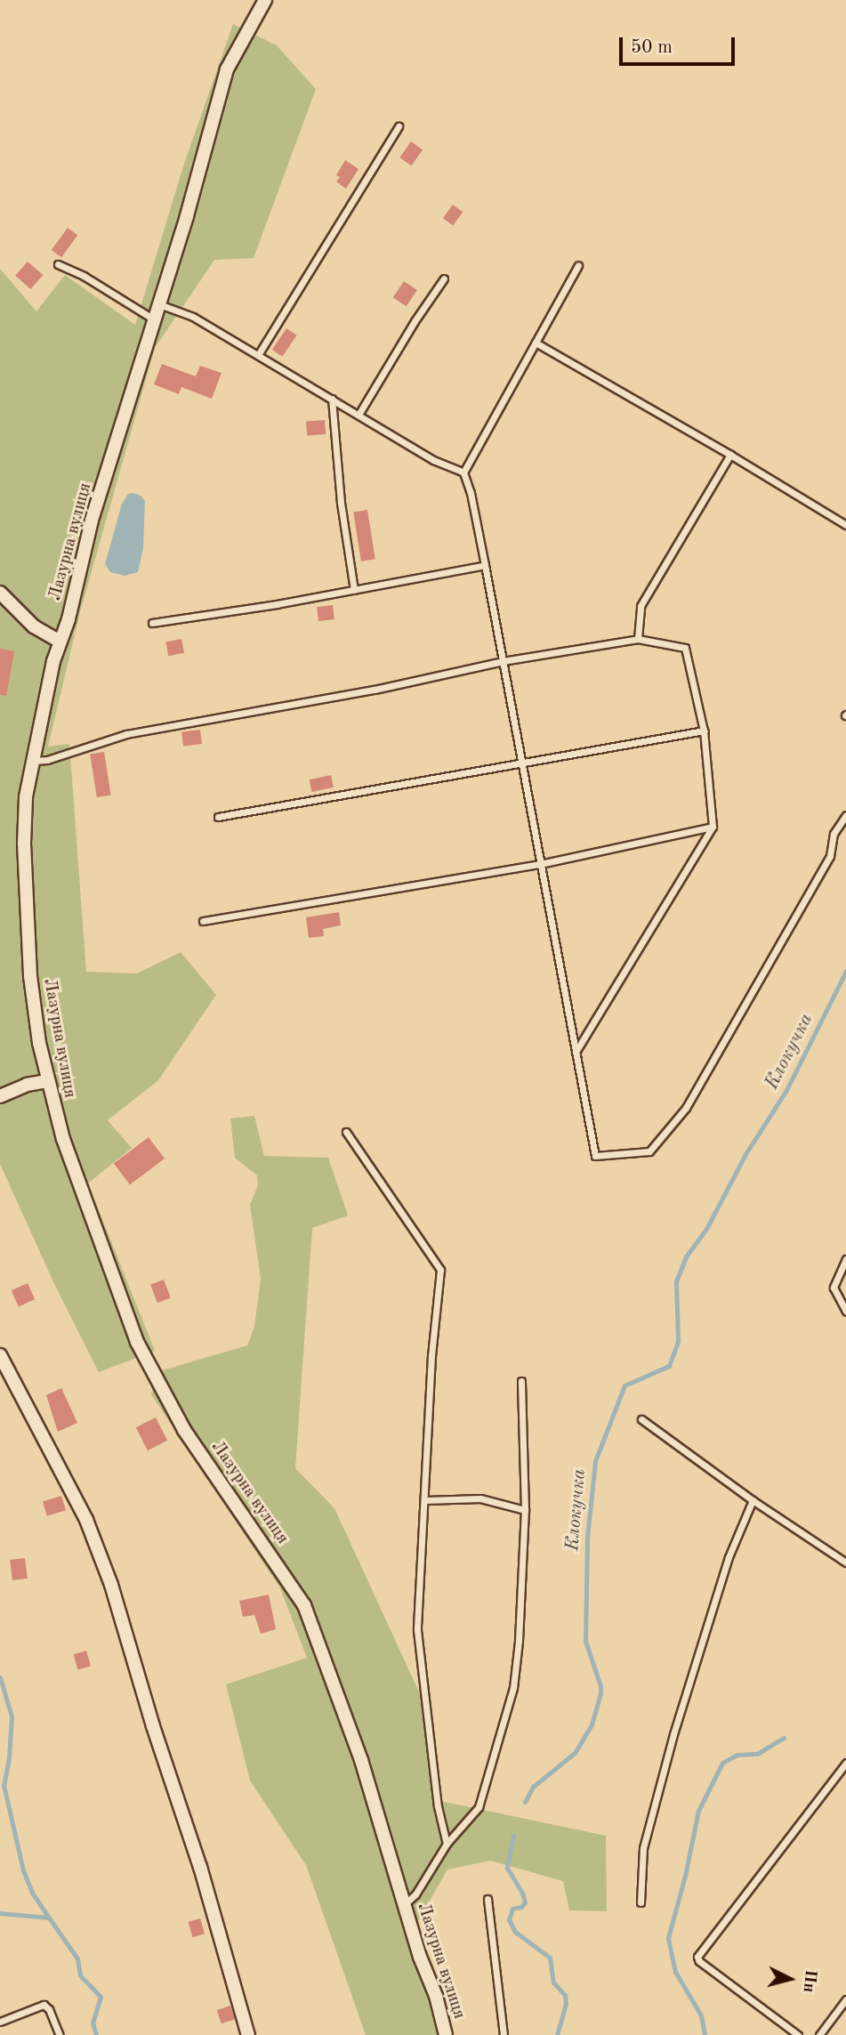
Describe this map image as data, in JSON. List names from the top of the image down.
{
  "streets": {
    "street": ["Лазурна вулиця"]
  },
  "water": ["Клокучка"],
  "scale_bar": "50 m",
  "north": "right"
}
